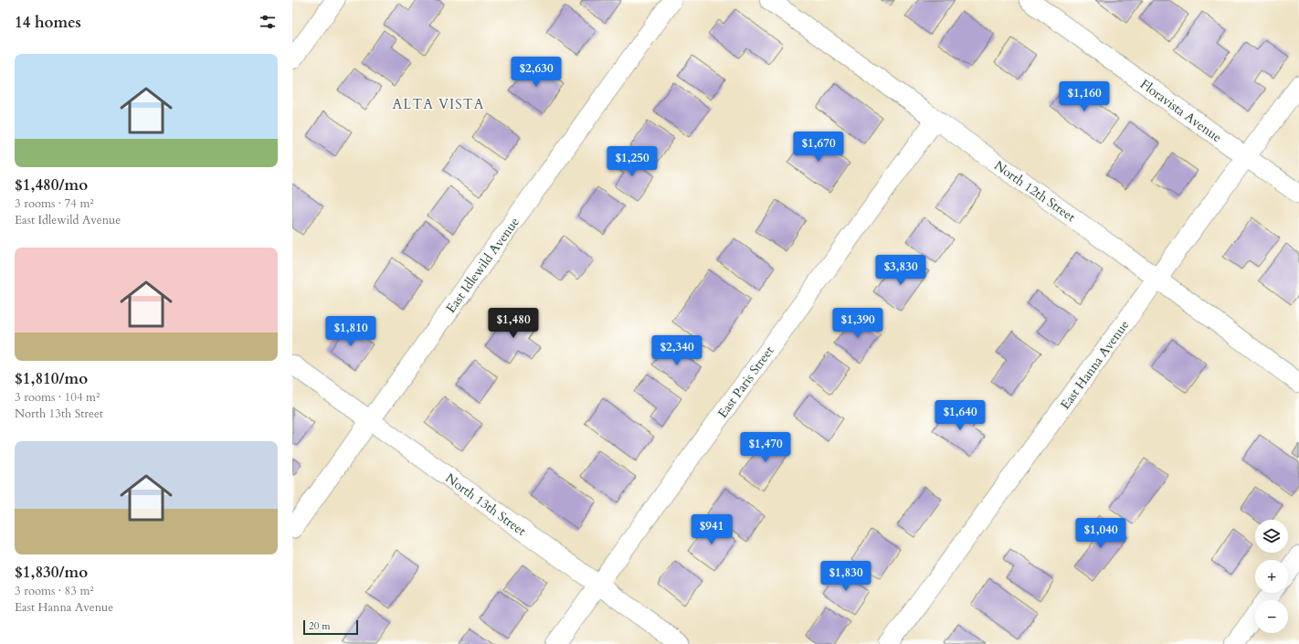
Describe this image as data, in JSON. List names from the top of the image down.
{
  "streets": {
    "street": [
      "Floravista Avenue",
      "North 12th Street",
      "East Idlewild Avenue",
      "East Hanna Avenue",
      "East Paris Street",
      "North 13th Street"
    ]
  },
  "crossings": [
    ["Floravista Avenue", "East Hanna Avenue"],
    ["North 12th Street", "East Hanna Avenue"],
    ["North 12th Street", "East Paris Street"],
    ["East Idlewild Avenue", "North 13th Street"],
    ["East Paris Street", "North 13th Street"]
  ],
  "districts": ["ALTA VISTA"],
  "scale_bar": "20 m",
  "page": {
    "heading": "14 homes",
    "list": [
      {
        "name": "$1,480/mo",
        "note": "3 rooms · 74 m² · East Idlewild Avenue"
      },
      {
        "name": "$1,810/mo",
        "note": "3 rooms · 104 m² · North 13th Street"
      },
      {
        "name": "$1,830/mo",
        "note": "3 rooms · 83 m² · East Hanna Avenue"
      }
    ],
    "price": [
      "$2,630",
      "$1,160",
      "$1,670",
      "$1,250",
      "$3,830",
      "$1,480",
      "$1,390",
      "$1,810",
      "$2,340",
      "$1,640",
      "$1,470",
      "$941",
      "$1,040",
      "$1,830"
    ],
    "map_buttons": ["+", "−"],
    "scale": "20 m"
  }
}
